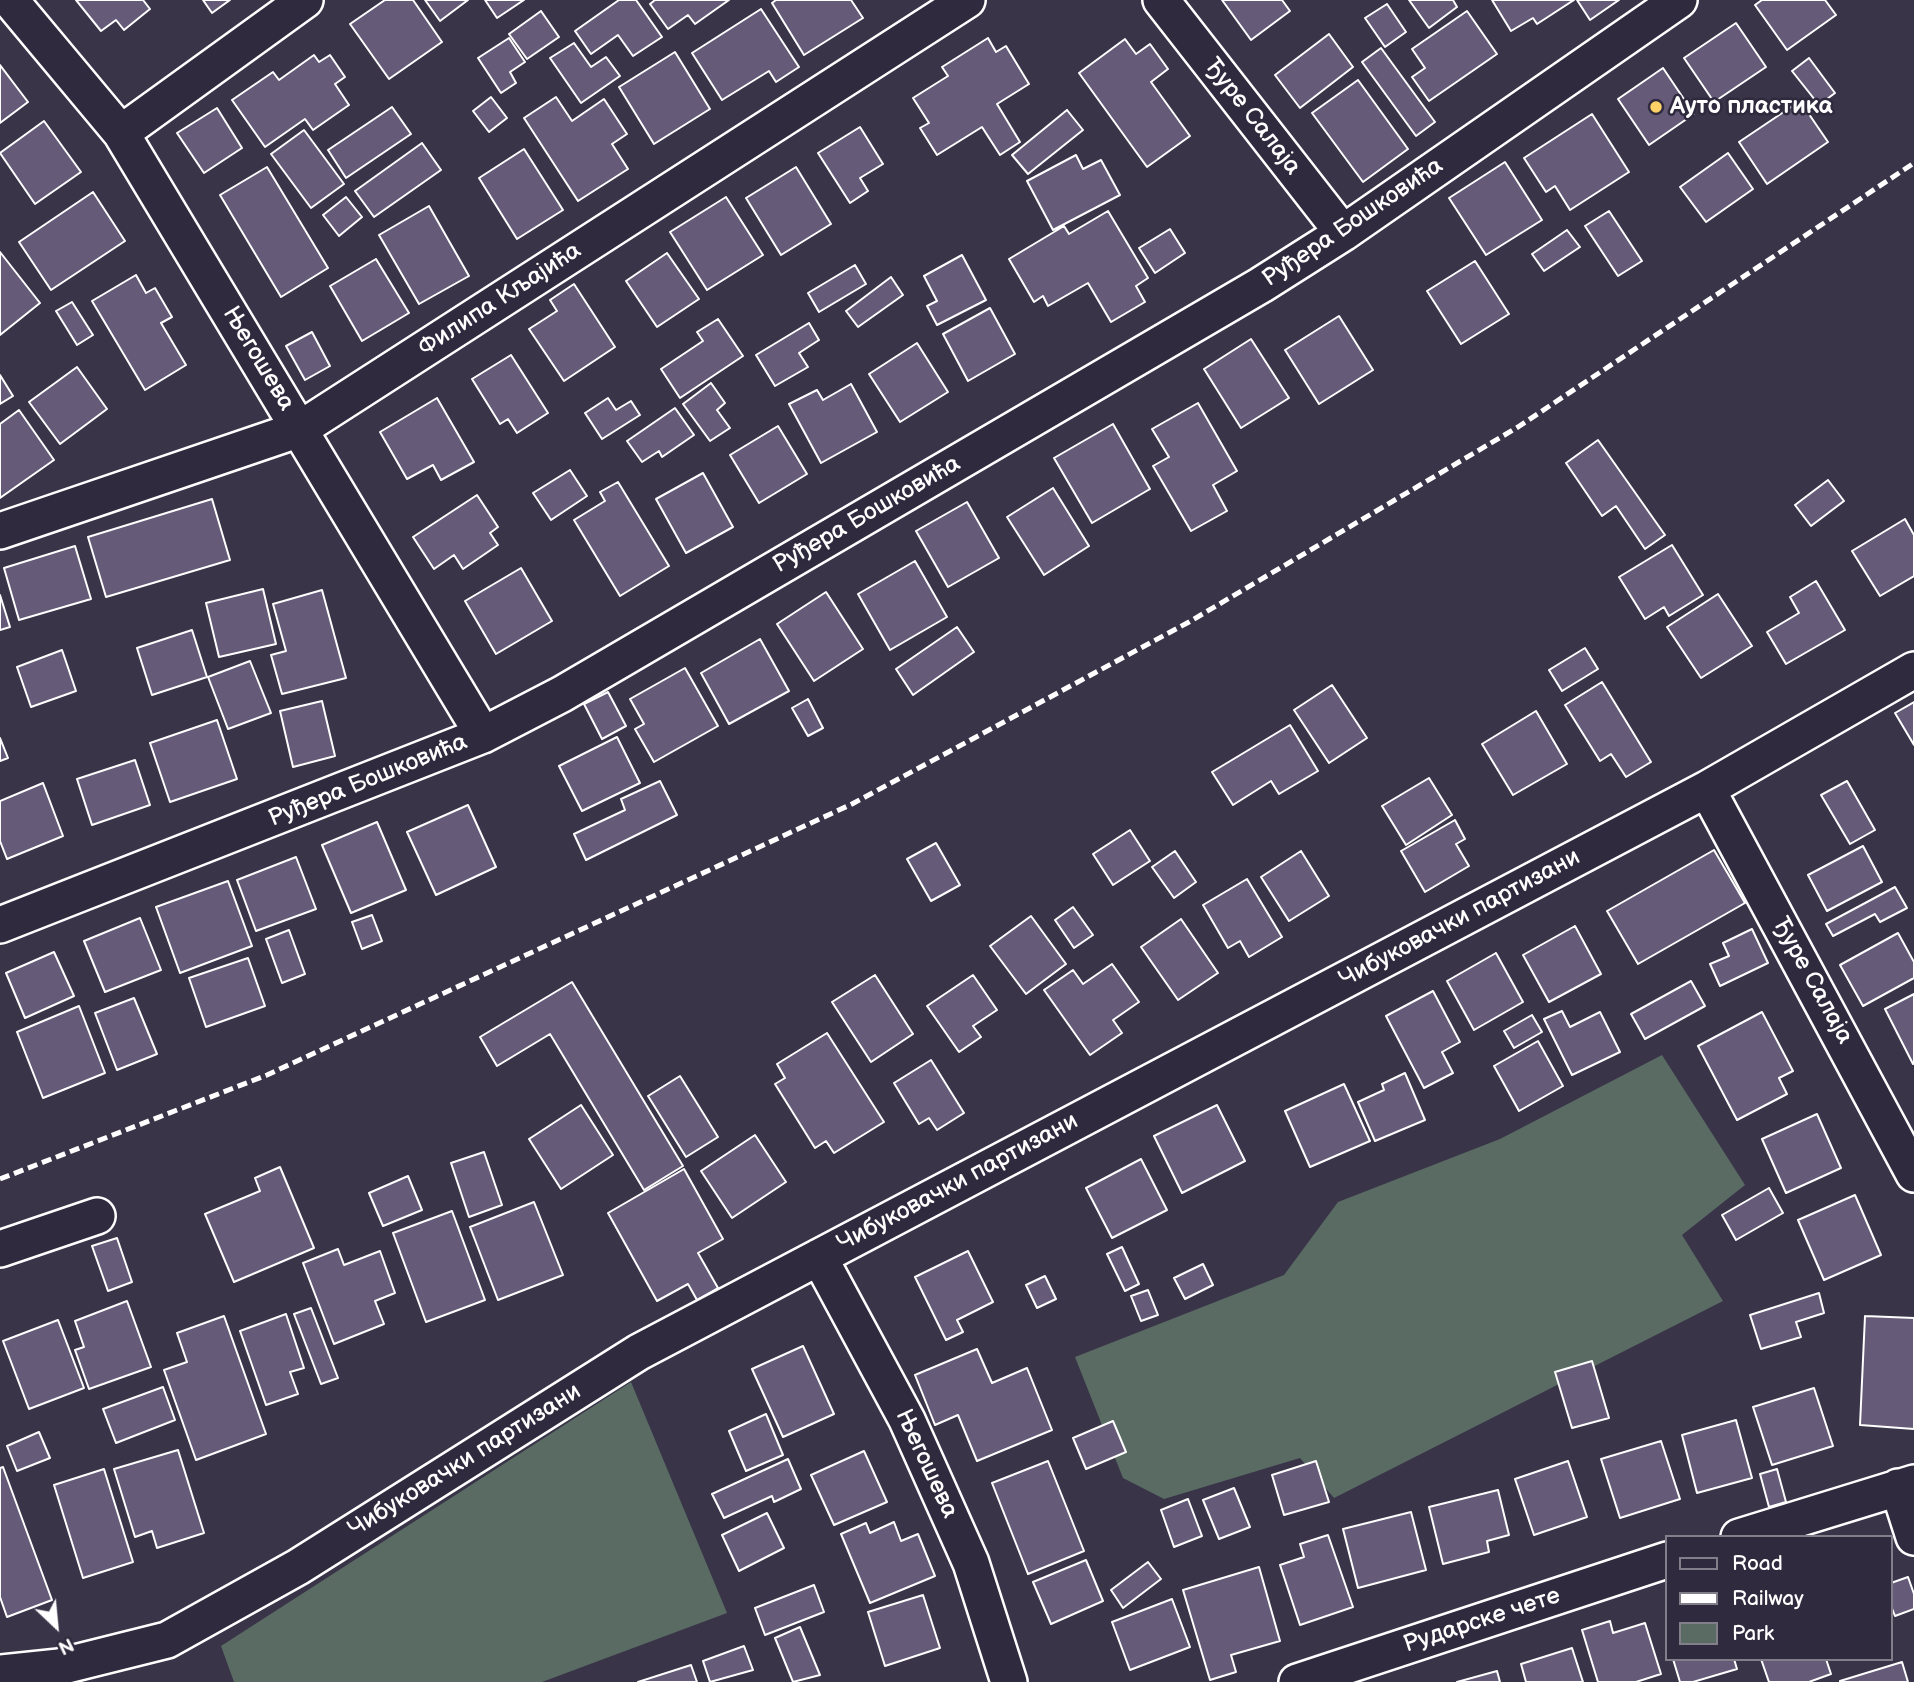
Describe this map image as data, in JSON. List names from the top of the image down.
{
  "streets": {
    "street": [
      "Ђуре Салаја",
      "Руђера Бошковића",
      "Филипа Кљајића",
      "Његошева",
      "Чибуковачки партизани",
      "Рударске чете"
    ]
  },
  "crossings": [
    ["Ђуре Салаја", "Руђера Бошковића"],
    ["Ђуре Салаја", "Чибуковачки партизани"],
    ["Руђера Бошковића", "Његошева"],
    ["Филипа Кљајића", "Његошева"],
    ["Његошева", "Чибуковачки партизани"]
  ],
  "places": ["Ауто пластика"],
  "legend": ["Road", "Railway", "Park"],
  "north": "bottom right"
}
